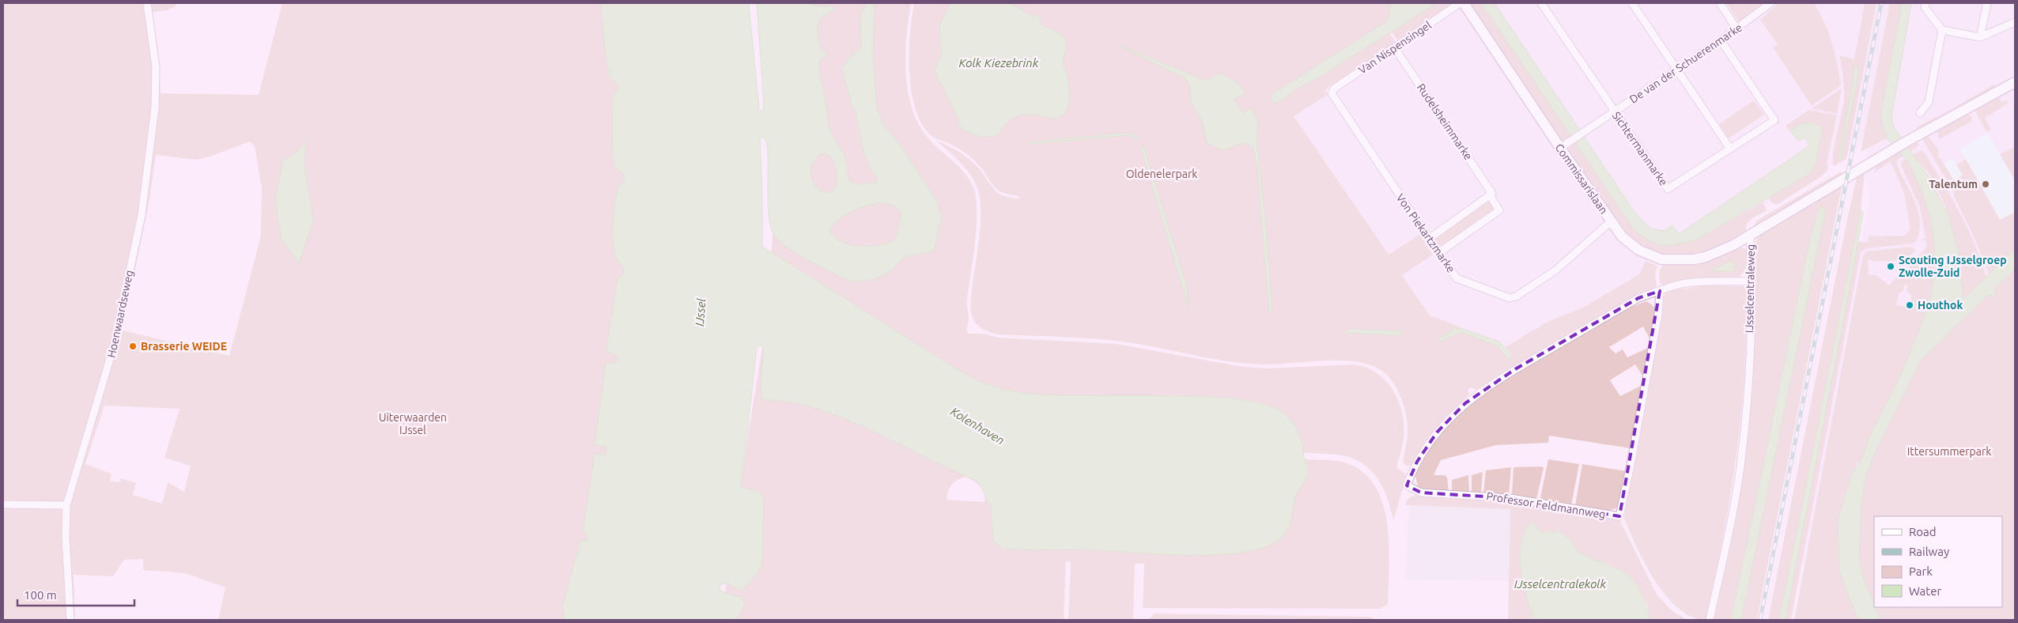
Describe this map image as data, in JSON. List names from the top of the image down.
{
  "streets": {
    "street": [
      "Van Nispensingel",
      "De van der Schuerenmarke",
      "Rudelsheimmarke",
      "Sichtermanmarke",
      "Commissarislaan",
      "Von Piekartzmarke",
      "IJsselcentraleweg",
      "Hoenwaardseweg",
      "Professor Feldmannweg"
    ]
  },
  "crossings": [
    ["Van Nispensingel", "Rudelsheimmarke"],
    ["Van Nispensingel", "Von Piekartzmarke"],
    ["De van der Schuerenmarke", "Sichtermanmarke"],
    ["De van der Schuerenmarke", "Commissarislaan"],
    ["Rudelsheimmarke", "Von Piekartzmarke"],
    ["Commissarislaan", "Von Piekartzmarke"],
    ["Commissarislaan", "IJsselcentraleweg"],
    ["IJsselcentraleweg", "Professor Feldmannweg"]
  ],
  "water": [
    "Kolk Kiezebrink",
    "IJssel",
    "Kolenhaven",
    "IJsselcentralekolk"
  ],
  "parks": ["Oldenelerpark", "Uiterwaarden IJssel", "Ittersummerpark"],
  "places": [
    "Talentum",
    "Scouting IJsselgroep Zwolle-Zuid",
    "Houthok",
    "Brasserie WEIDE"
  ],
  "legend": [
    "Road",
    "Railway",
    "Park",
    "Water"
  ],
  "scale_bar": "100 m"
}
